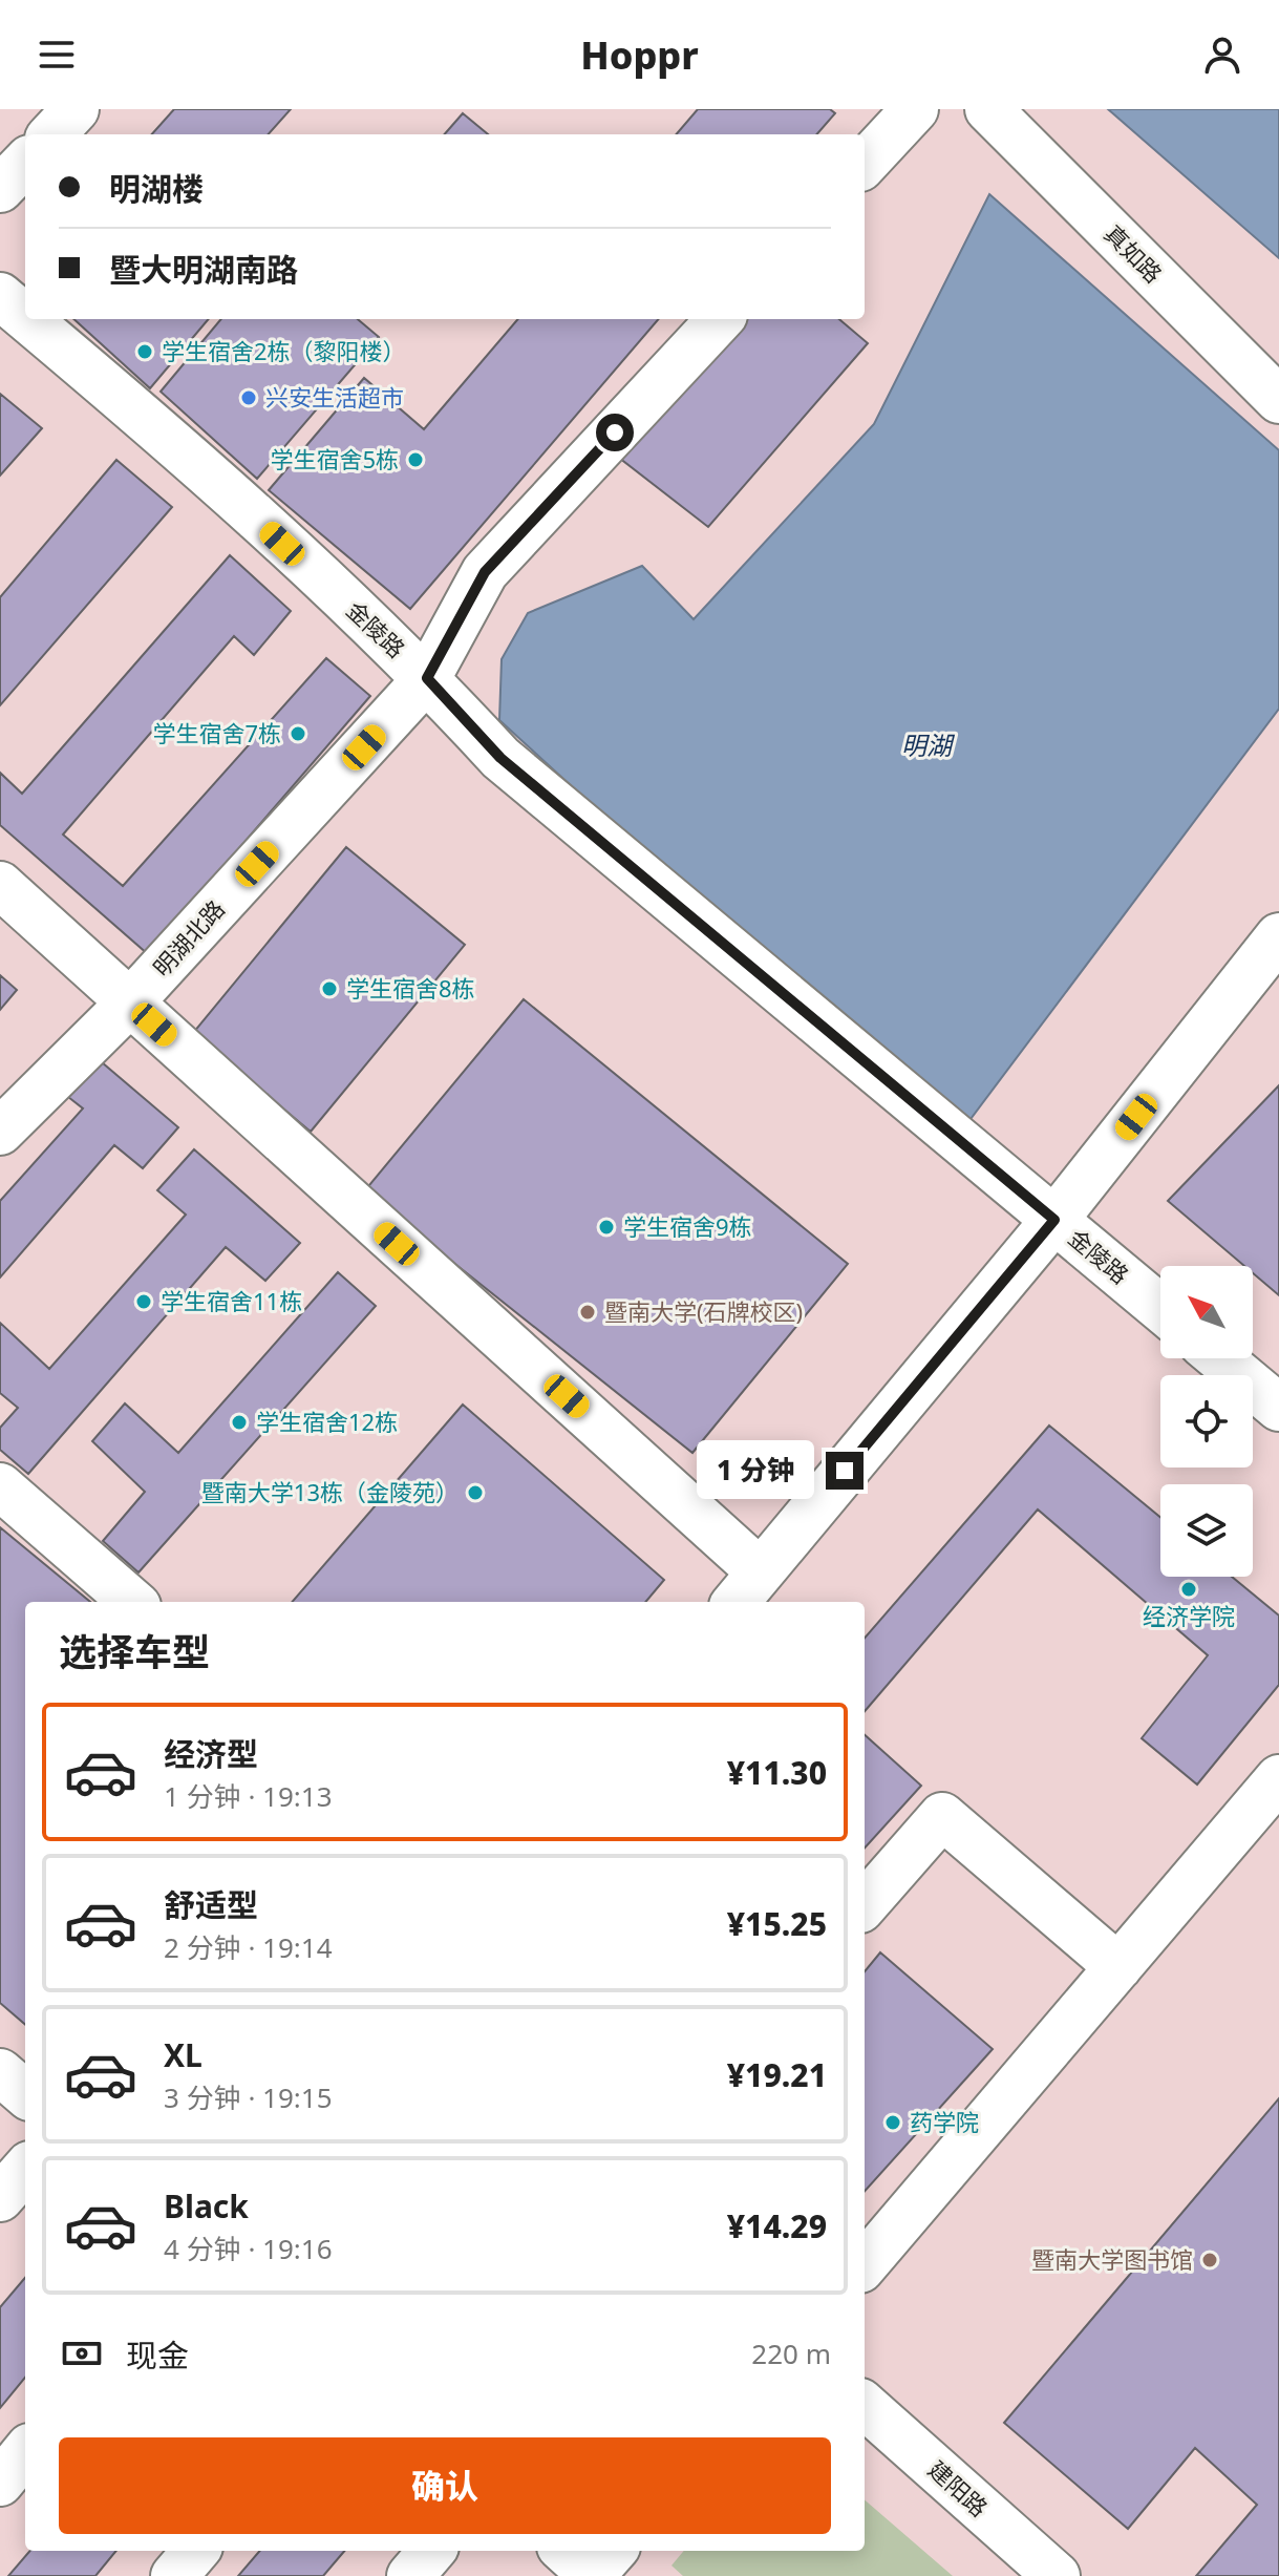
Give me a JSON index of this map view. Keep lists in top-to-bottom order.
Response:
{
  "streets": {
    "street": [
      "真如路",
      "金陵路",
      "明湖北路",
      "建阳路"
    ]
  },
  "crossings": [
    ["金陵路", "明湖北路"]
  ],
  "water": ["明湖"],
  "places": [
    "学生宿舍2栋（黎阳楼）",
    "兴安生活超市",
    "学生宿舍5栋",
    "学生宿舍7栋",
    "学生宿舍8栋",
    "学生宿舍9栋",
    "学生宿舍11栋",
    "暨南大学(石牌校区)",
    "学生宿舍12栋",
    "暨南大学13栋（金陵苑）",
    "经济学院",
    "药学院",
    "暨南大学图书馆"
  ],
  "north": "top left",
  "page": {
    "header": "Hoppr",
    "banner": ["明湖楼", "暨大明湖南路"],
    "bubble": "1 分钟",
    "heading": "选择车型",
    "list": [
      {
        "name": "经济型",
        "note": "1 分钟 · 19:13",
        "value": "¥11.30"
      },
      {
        "name": "舒适型",
        "note": "2 分钟 · 19:14",
        "value": "¥15.25"
      },
      {
        "name": "XL",
        "note": "3 分钟 · 19:15",
        "value": "¥19.21"
      },
      {
        "name": "Black",
        "note": "4 分钟 · 19:16",
        "value": "¥14.29"
      }
    ],
    "pay": ["现金", "220 m"],
    "buttons": "确认"
  }
}
